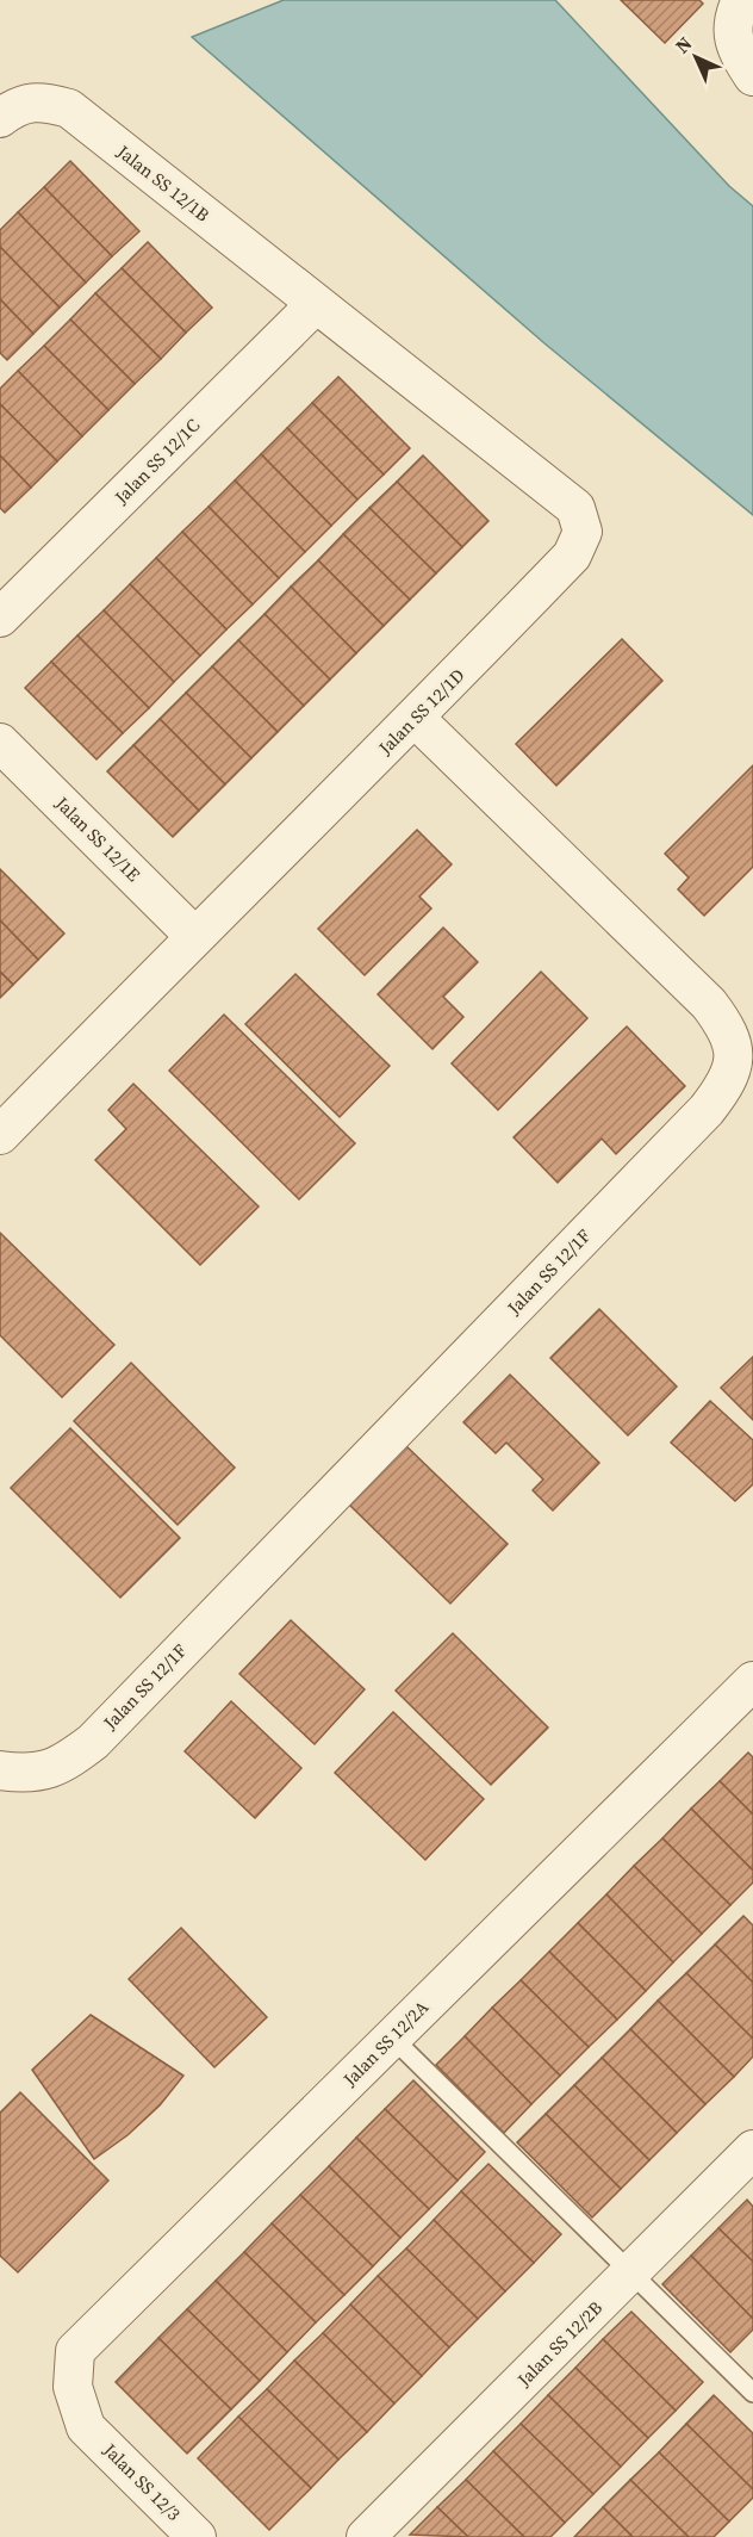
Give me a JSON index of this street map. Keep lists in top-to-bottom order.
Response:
{
  "streets": {
    "street": [
      "Jalan SS 12/1B",
      "Jalan SS 12/1C",
      "Jalan SS 12/1D",
      "Jalan SS 12/1E",
      "Jalan SS 12/1F",
      "Jalan SS 12/2A",
      "Jalan SS 12/2B",
      "Jalan SS 12/3"
    ]
  },
  "crossings": [
    ["Jalan SS 12/1B", "Jalan SS 12/1C"],
    ["Jalan SS 12/1B", "Jalan SS 12/1D"],
    ["Jalan SS 12/1C", "Jalan SS 12/1D"],
    ["Jalan SS 12/1D", "Jalan SS 12/1E"],
    ["Jalan SS 12/1D", "Jalan SS 12/1F"],
    ["Jalan SS 12/2A", "Jalan SS 12/3"]
  ],
  "north": "top left"
}
